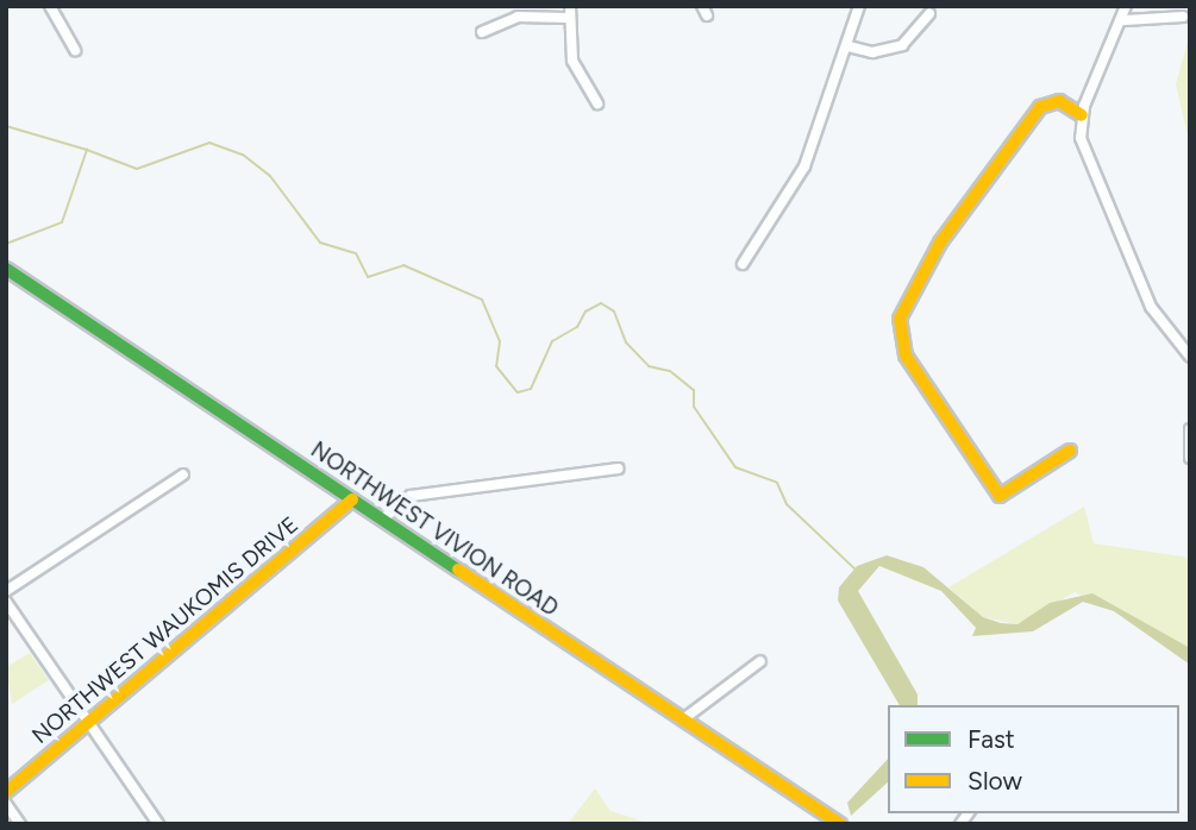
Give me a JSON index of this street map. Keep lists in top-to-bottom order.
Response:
{
  "streets": {
    "main road": ["NORTHWEST VIVION ROAD", "NORTHWEST WAUKOMIS DRIVE"]
  },
  "crossings": [
    ["NORTHWEST VIVION ROAD", "NORTHWEST WAUKOMIS DRIVE"]
  ],
  "legend": ["Fast", "Slow"]
}
